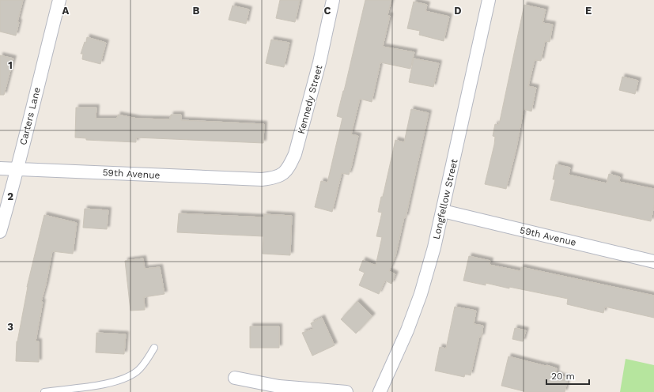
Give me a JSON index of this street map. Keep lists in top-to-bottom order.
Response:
{
  "streets": {
    "street": [
      "Kennedy Street",
      "Carters Lane",
      "59th Avenue",
      "Longfellow Street"
    ]
  },
  "crossings": [
    ["Kennedy Street", "59th Avenue"],
    ["Carters Lane", "59th Avenue"],
    ["59th Avenue", "Longfellow Street"]
  ],
  "scale_bar": "20 m",
  "grid": {
    "columns": [
      "A",
      "B",
      "C",
      "D",
      "E"
    ],
    "rows": ["1", "2", "3"]
  }
}
